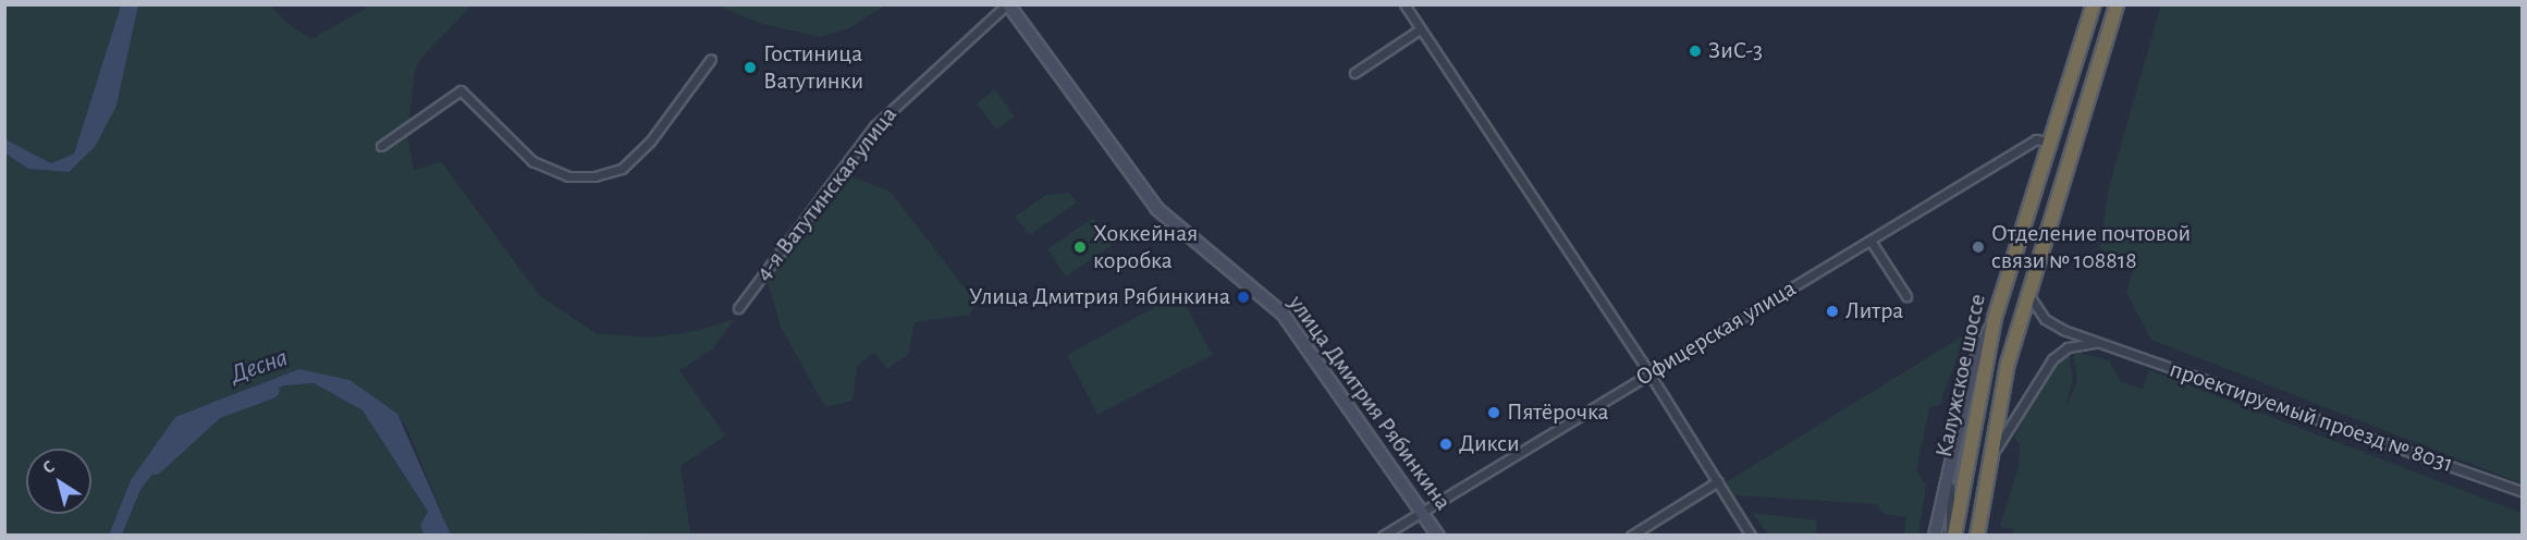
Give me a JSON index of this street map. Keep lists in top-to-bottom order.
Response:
{
  "streets": {
    "highway": ["Калужское шоссе"],
    "street": [
      "4-я Ватутинская улица",
      "Офицерская улица",
      "улица Дмитрия Рябинкина",
      "проектируемый проезд № 8031"
    ]
  },
  "crossings": [
    ["4-я Ватутинская улица", "улица Дмитрия Рябинкина"],
    ["Офицерская улица", "Калужское шоссе"],
    ["Офицерская улица", "улица Дмитрия Рябинкина"],
    ["Калужское шоссе", "проектируемый проезд № 8031"]
  ],
  "water": ["Десна"],
  "places": [
    "ЗиС-3",
    "Гостиница Ватутинки",
    "Хоккейная коробка",
    "Отделение почтовой связи № 108818",
    "Улица Дмитрия Рябинкина",
    "Литра",
    "Пятёрочка",
    "Дикси"
  ],
  "north": "top left"
}
